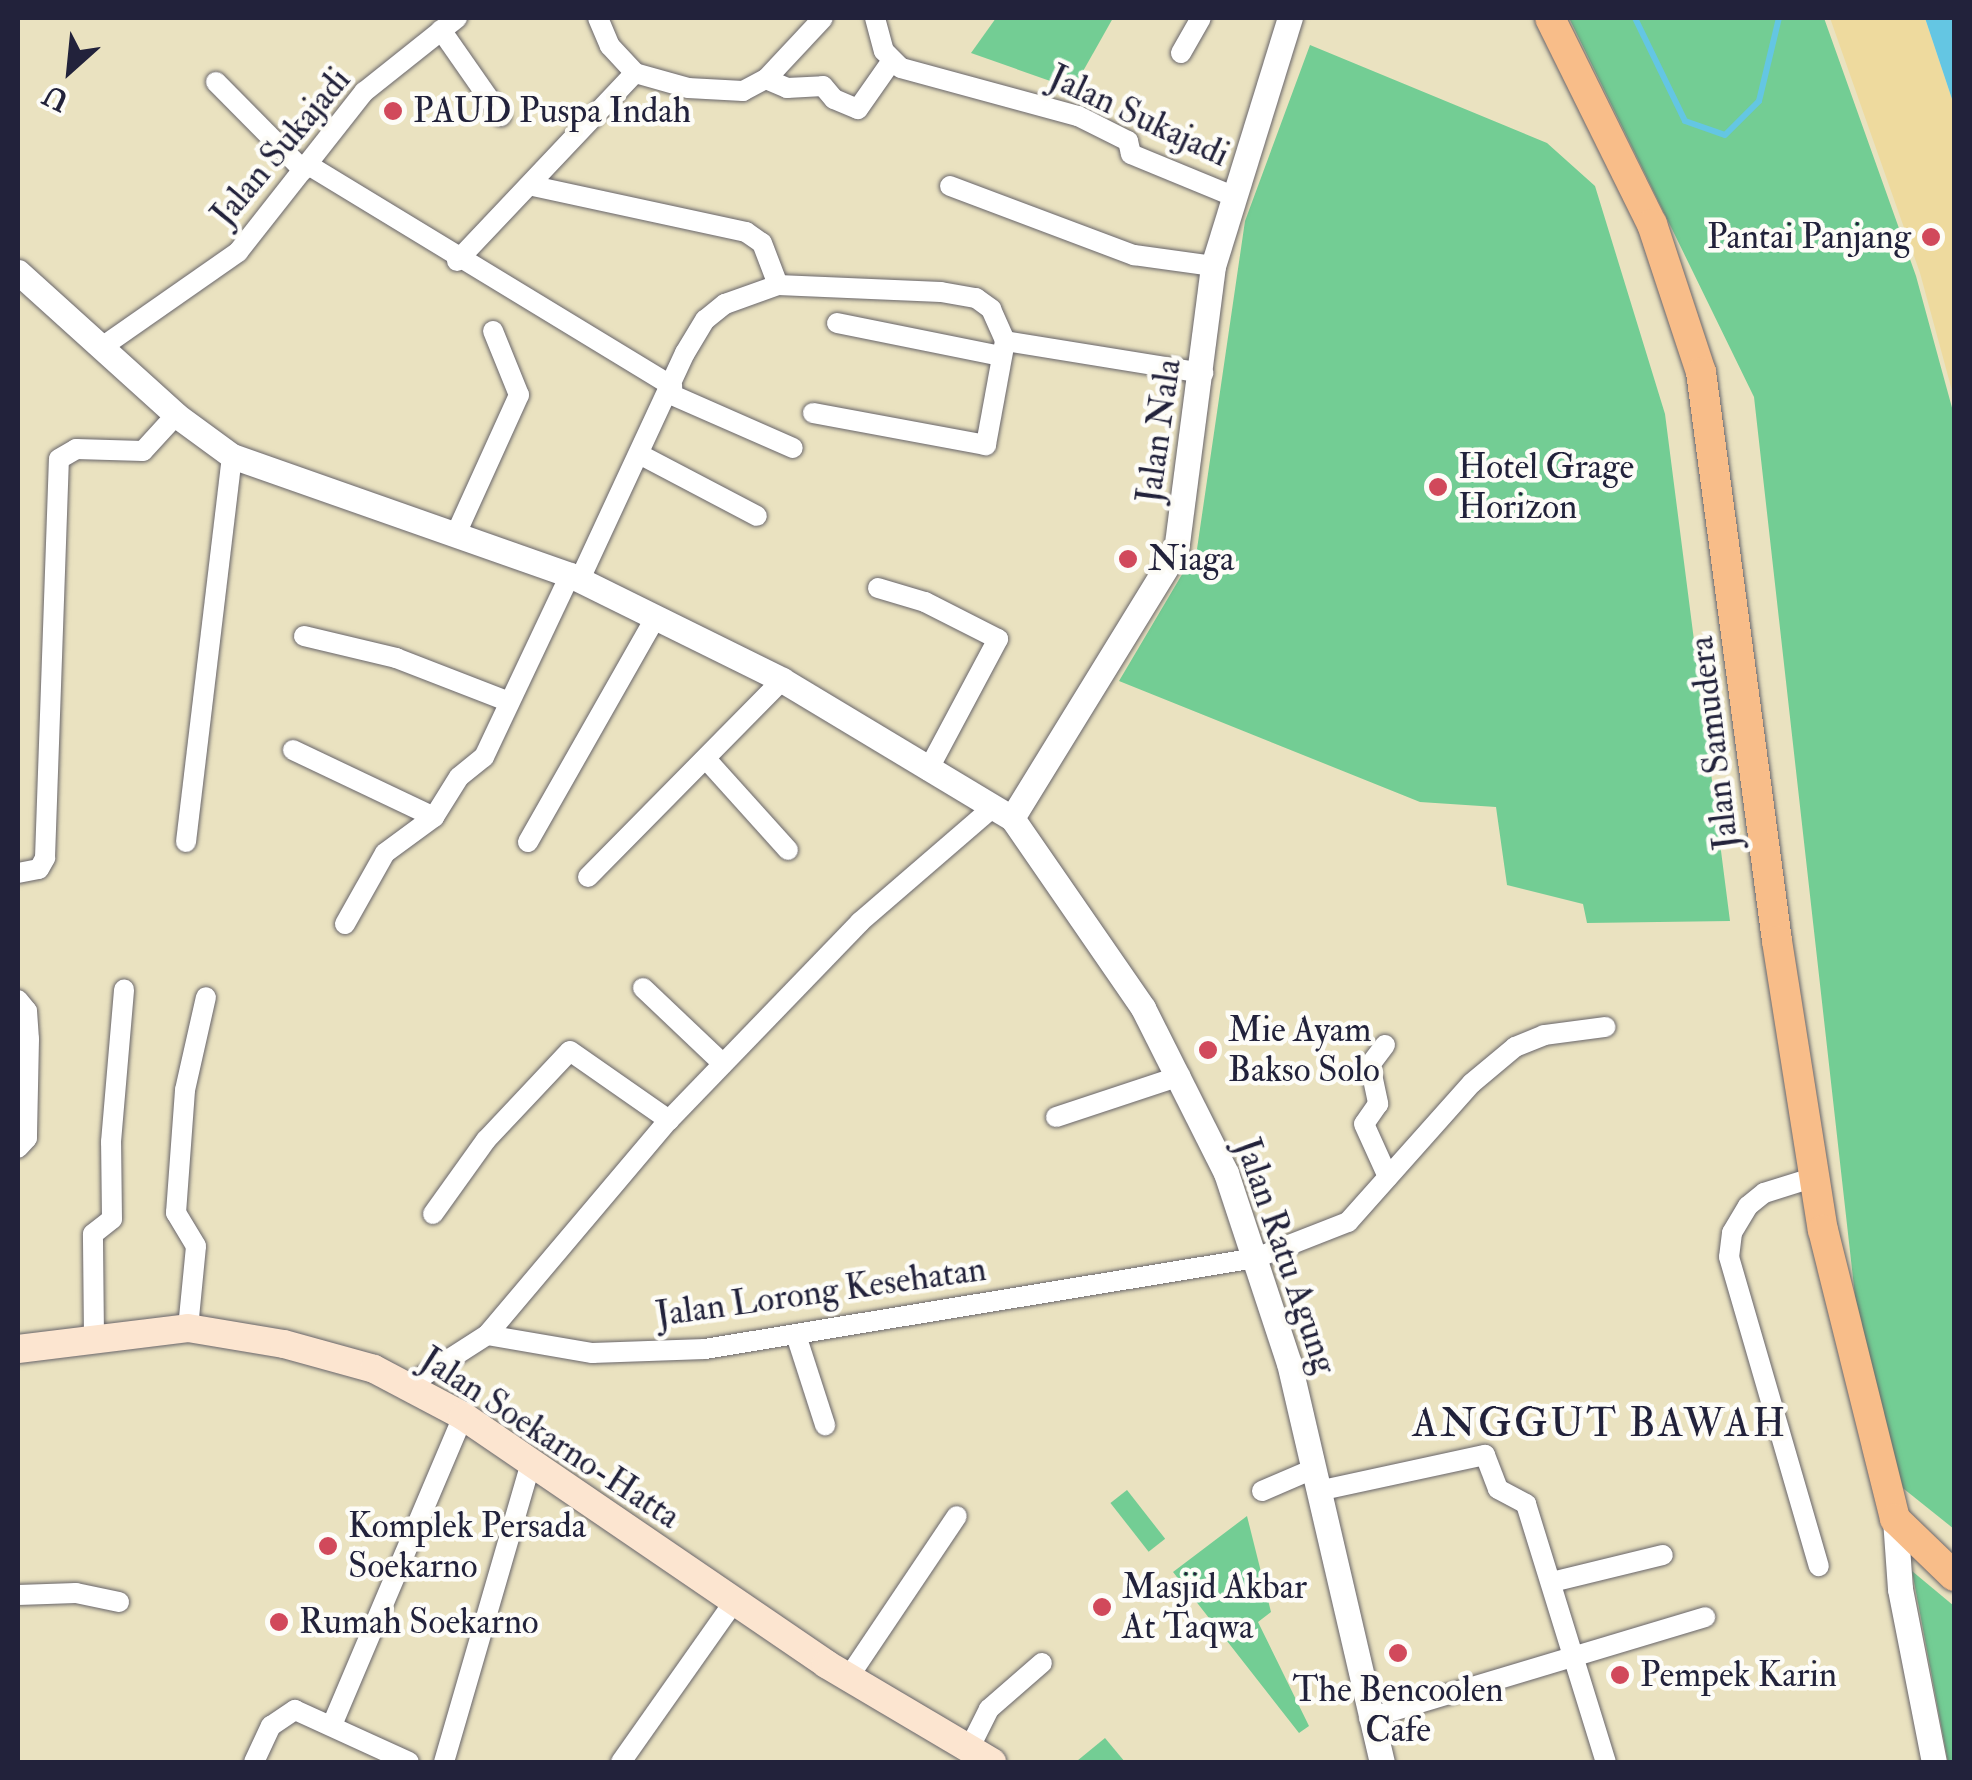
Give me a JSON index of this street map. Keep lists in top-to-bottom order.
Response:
{
  "streets": {
    "main road": ["Jalan Samudera", "Jalan Soekarno-Hatta"],
    "street": [
      "Jalan Sukajadi",
      "Jalan Nala",
      "Jalan Ratu Agung",
      "Jalan Lorong Kesehatan"
    ]
  },
  "crossings": [
    ["Jalan Sukajadi", "Jalan Nala"],
    ["Jalan Nala", "Jalan Ratu Agung"],
    ["Jalan Ratu Agung", "Jalan Lorong Kesehatan"]
  ],
  "districts": ["ANGGUT BAWAH"],
  "places": [
    "PAUD Puspa Indah",
    "Pantai Panjang",
    "Hotel Grage Horizon",
    "Niaga",
    "Mie Ayam Bakso Solo",
    "Komplek Persada Soekarno",
    "Masjid Akbar At Taqwa",
    "Rumah Soekarno",
    "The Bencoolen Cafe",
    "Pempek Karin"
  ],
  "north": "bottom left"
}
